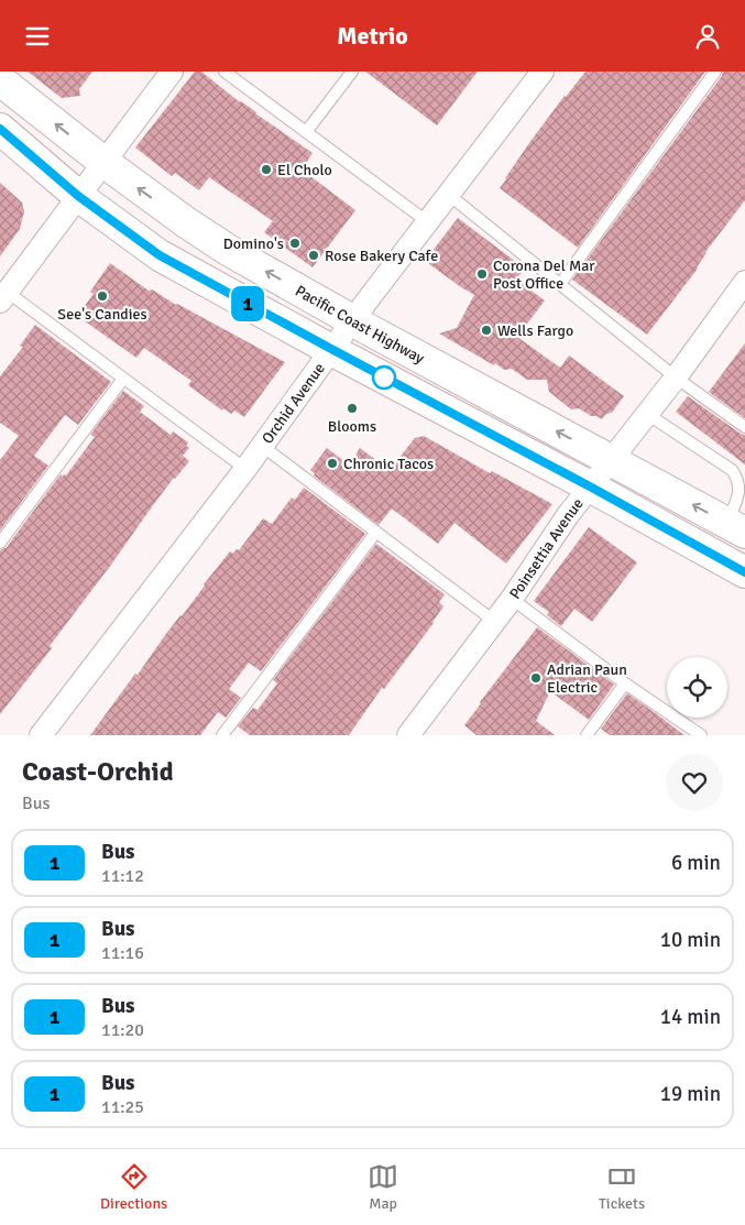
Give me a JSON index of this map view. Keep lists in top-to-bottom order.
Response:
{
  "streets": {
    "highway": ["Pacific Coast Highway"],
    "street": ["Orchid Avenue", "Poinsettia Avenue"]
  },
  "crossings": [
    ["Pacific Coast Highway", "Orchid Avenue"],
    ["Pacific Coast Highway", "Poinsettia Avenue"]
  ],
  "places": [
    "El Cholo",
    "Domino's",
    "Rose Bakery Cafe",
    "Corona Del Mar Post Office",
    "See's Candies",
    "Wells Fargo",
    "Blooms",
    "Chronic Tacos",
    "Adrian Paun Electric"
  ],
  "lines": ["bus line 1"],
  "page": {
    "header": "Metrio",
    "on_map": "1",
    "heading": ["Coast-Orchid", "Bus"],
    "list": [
      {
        "mark": "1",
        "name": "Bus",
        "note": "11:12",
        "value": "6 min"
      },
      {
        "mark": "1",
        "name": "Bus",
        "note": "11:16",
        "value": "10 min"
      },
      {
        "mark": "1",
        "name": "Bus",
        "note": "11:20",
        "value": "14 min"
      },
      {
        "mark": "1",
        "name": "Bus",
        "note": "11:25",
        "value": "19 min"
      }
    ],
    "tabs": ["Directions", "Map", "Tickets"]
  }
}
